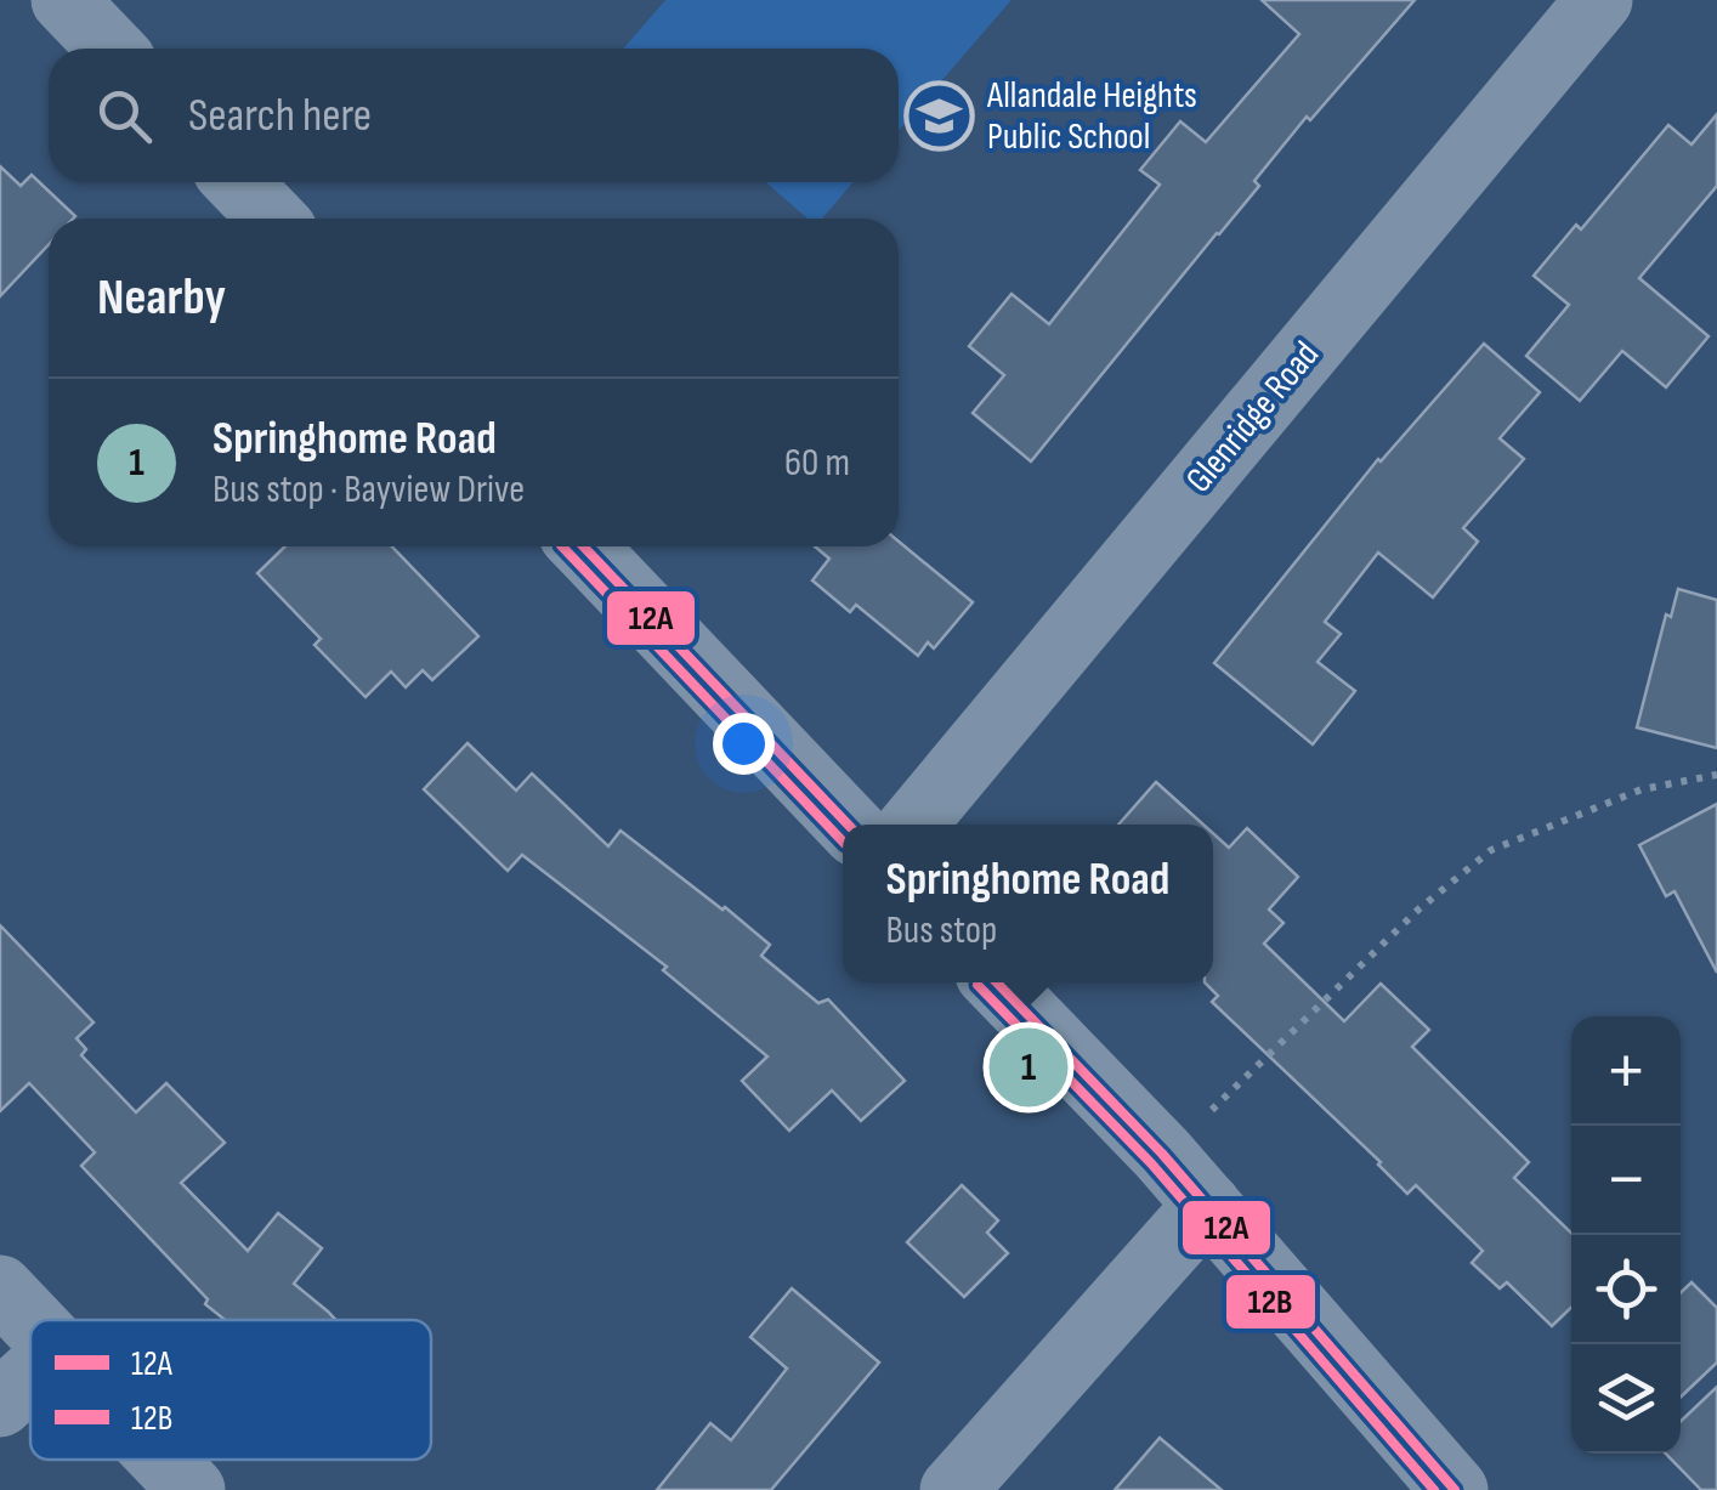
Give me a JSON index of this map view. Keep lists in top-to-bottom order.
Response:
{
  "streets": {
    "street": ["Glenridge Road"]
  },
  "places": {
    "school or university": ["Allandale Heights Public School"]
  },
  "lines": ["transit line 12A", "transit line 12B"],
  "legend": ["12A", "12B"],
  "page": {
    "search": "Search here",
    "heading": "Nearby",
    "list": [
      {
        "mark": "1",
        "name": "Springhome Road",
        "note": "Bus stop · Bayview Drive",
        "value": "60 m"
      }
    ],
    "popup": ["Springhome Road", "Bus stop"],
    "map_buttons": ["+", "−"],
    "pins": "1"
  }
}
